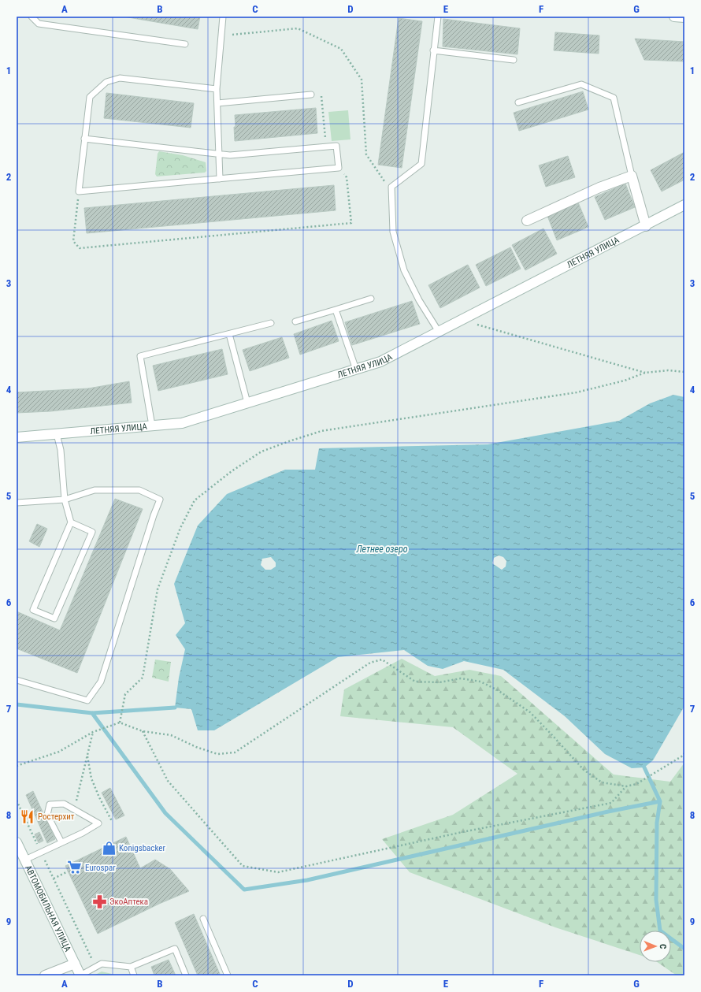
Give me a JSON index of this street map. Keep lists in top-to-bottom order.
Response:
{
  "streets": {
    "street": ["ЛЕТНЯЯ УЛИЦА", "АВТОМОБИЛЬНАЯ УЛИЦА"]
  },
  "water": ["Летнее озеро"],
  "places": {
    "restaurant": ["Ростерхит"],
    "shop": ["Konigsbacker"],
    "supermarket": ["Eurospar"],
    "pharmacy": ["ЭкоАптека"]
  },
  "north": "right",
  "grid": {
    "columns": [
      "A",
      "B",
      "C",
      "D",
      "E",
      "F",
      "G"
    ],
    "rows": [
      "1",
      "2",
      "3",
      "4",
      "5",
      "6",
      "7",
      "8",
      "9"
    ]
  }
}
